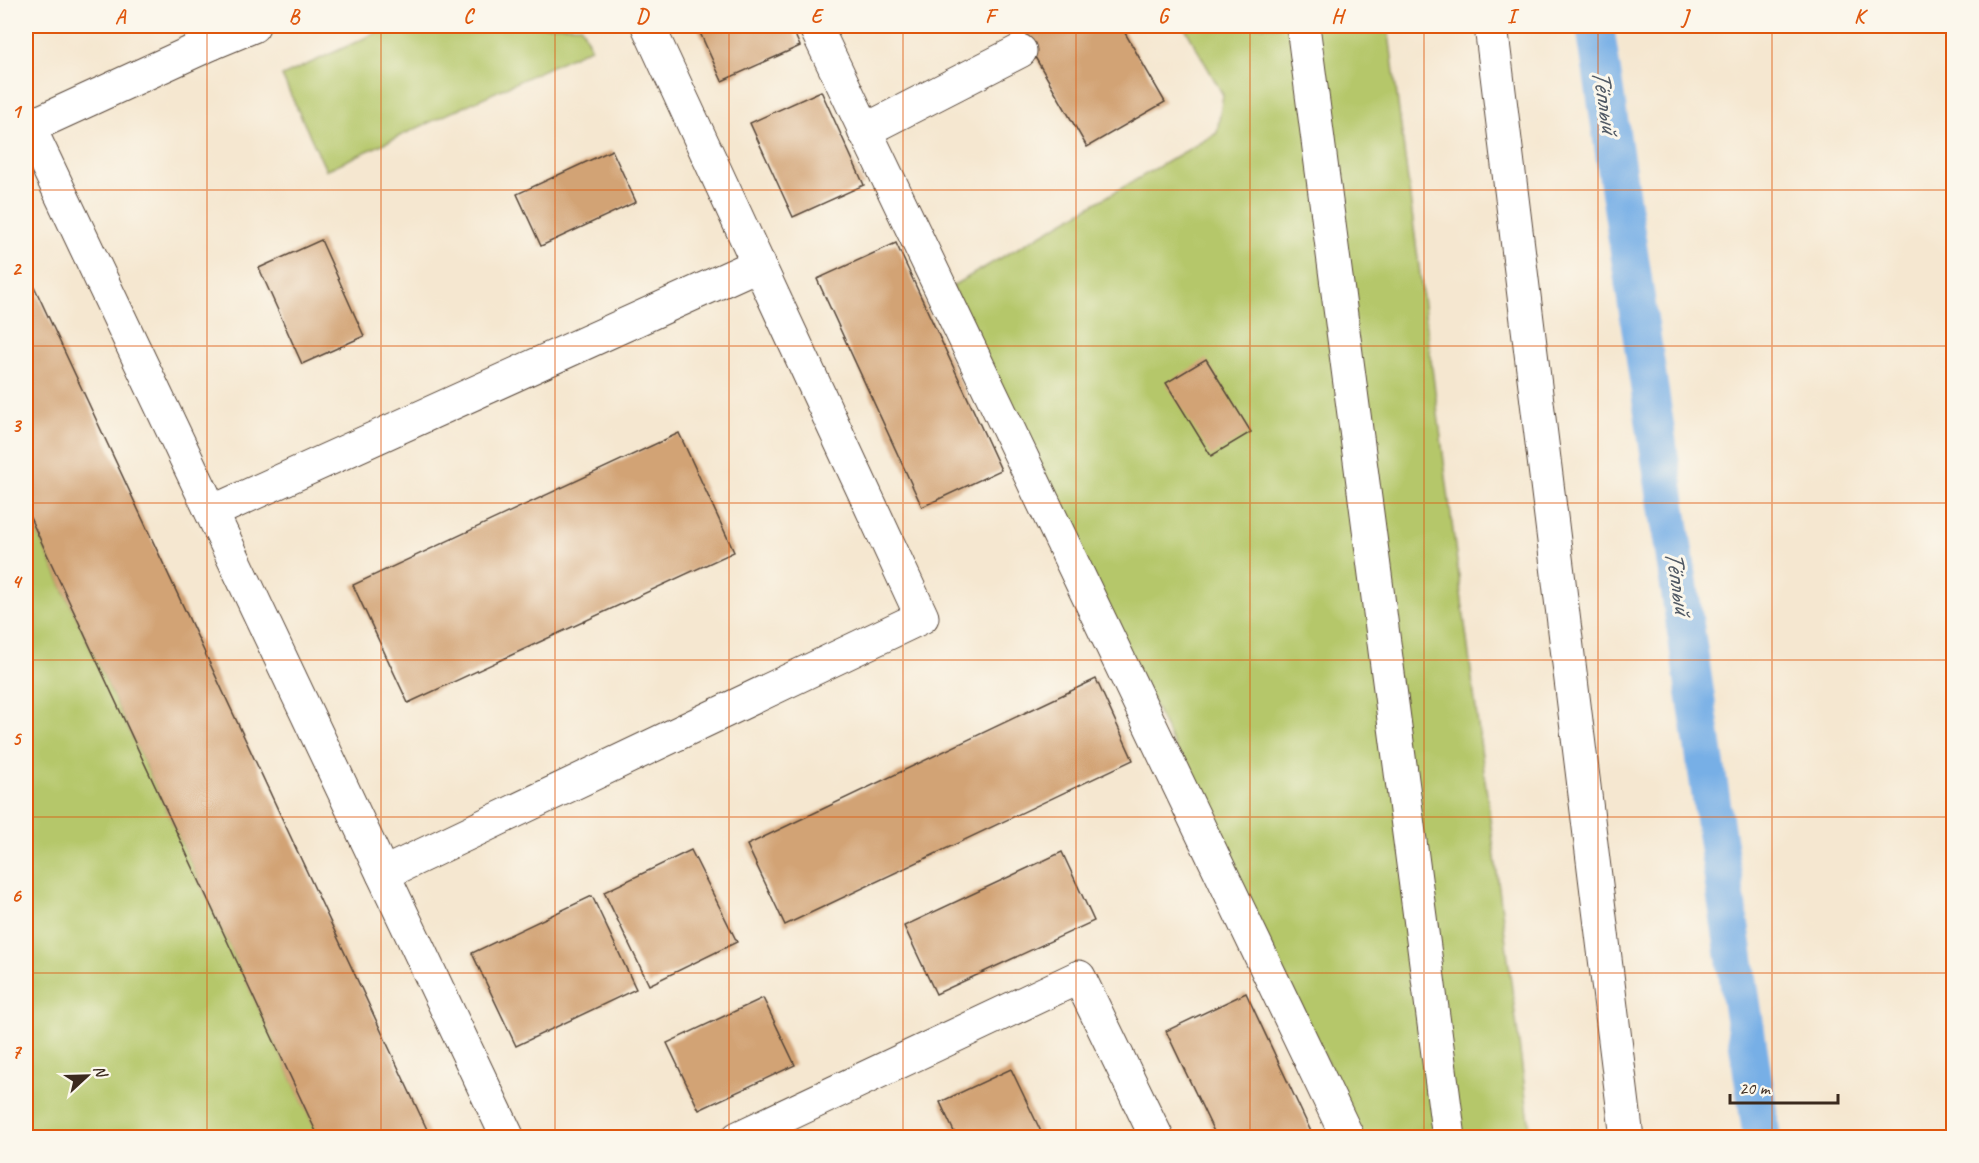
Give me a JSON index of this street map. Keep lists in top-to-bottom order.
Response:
{
  "water": ["Тёплый"],
  "scale_bar": "20 m",
  "north": "right",
  "grid": {
    "columns": [
      "A",
      "B",
      "C",
      "D",
      "E",
      "F",
      "G",
      "H",
      "I",
      "J",
      "K"
    ],
    "rows": [
      "1",
      "2",
      "3",
      "4",
      "5",
      "6",
      "7"
    ]
  }
}
